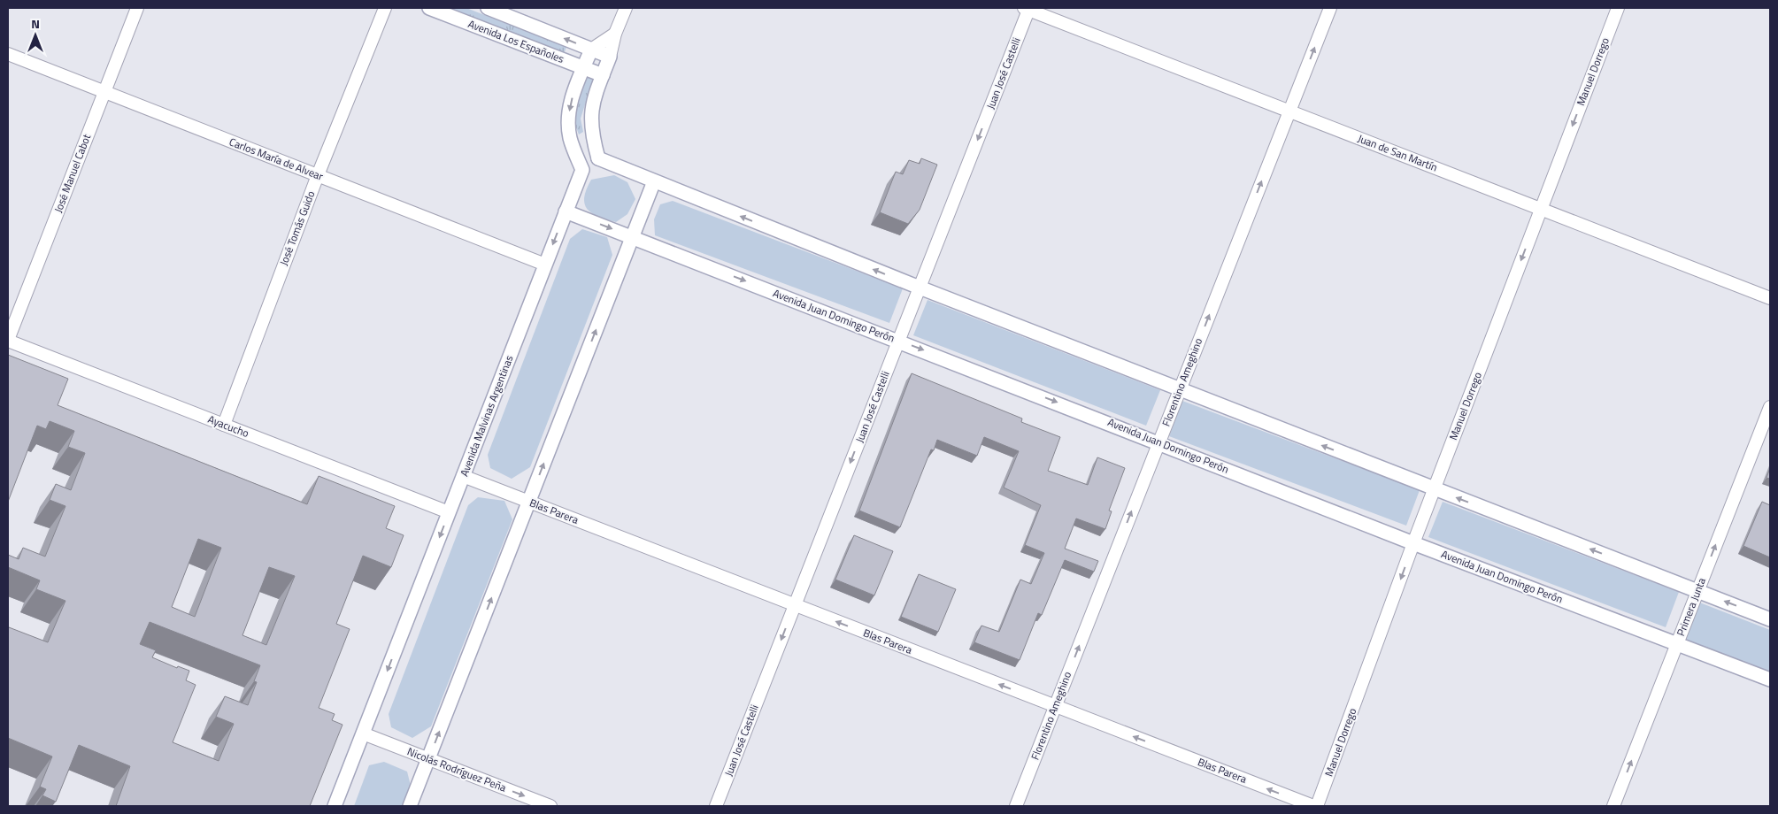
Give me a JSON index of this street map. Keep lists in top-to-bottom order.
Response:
{
  "streets": {
    "main road": ["Avenida Los Españoles", "Avenida Juan Domingo Perón", "Avenida Malvinas Argentinas"],
    "street": [
      "Manuel Dorrego",
      "Juan José Castelli",
      "Juan de San Martín",
      "Carlos María de Alvear",
      "José Manuel Cabot",
      "José Tomás Guido",
      "Florentino Ameghino",
      "Ayacucho",
      "Blas Parera",
      "Primera Junta",
      "Nicolás Rodríguez Peña"
    ]
  },
  "crossings": [
    ["Manuel Dorrego", "Juan de San Martín"],
    ["Manuel Dorrego", "Avenida Juan Domingo Perón"],
    ["Juan José Castelli", "Juan de San Martín"],
    ["Juan José Castelli", "Avenida Juan Domingo Perón"],
    ["Juan José Castelli", "Blas Parera"],
    ["Juan de San Martín", "Florentino Ameghino"],
    ["Carlos María de Alvear", "José Manuel Cabot"],
    ["Carlos María de Alvear", "José Tomás Guido"],
    ["Carlos María de Alvear", "Avenida Malvinas Argentinas"],
    ["José Manuel Cabot", "Ayacucho"],
    ["José Tomás Guido", "Ayacucho"],
    ["Avenida Juan Domingo Perón", "Florentino Ameghino"],
    ["Avenida Juan Domingo Perón", "Avenida Malvinas Argentinas"],
    ["Avenida Juan Domingo Perón", "Primera Junta"],
    ["Florentino Ameghino", "Blas Parera"],
    ["Avenida Malvinas Argentinas", "Ayacucho"],
    ["Avenida Malvinas Argentinas", "Blas Parera"],
    ["Avenida Malvinas Argentinas", "Nicolás Rodríguez Peña"]
  ],
  "one_way": [
    "Manuel Dorrego",
    "Juan José Castelli",
    "Florentino Ameghino",
    "Blas Parera",
    "Primera Junta",
    "Nicolás Rodríguez Peña"
  ],
  "north": "top"
}
